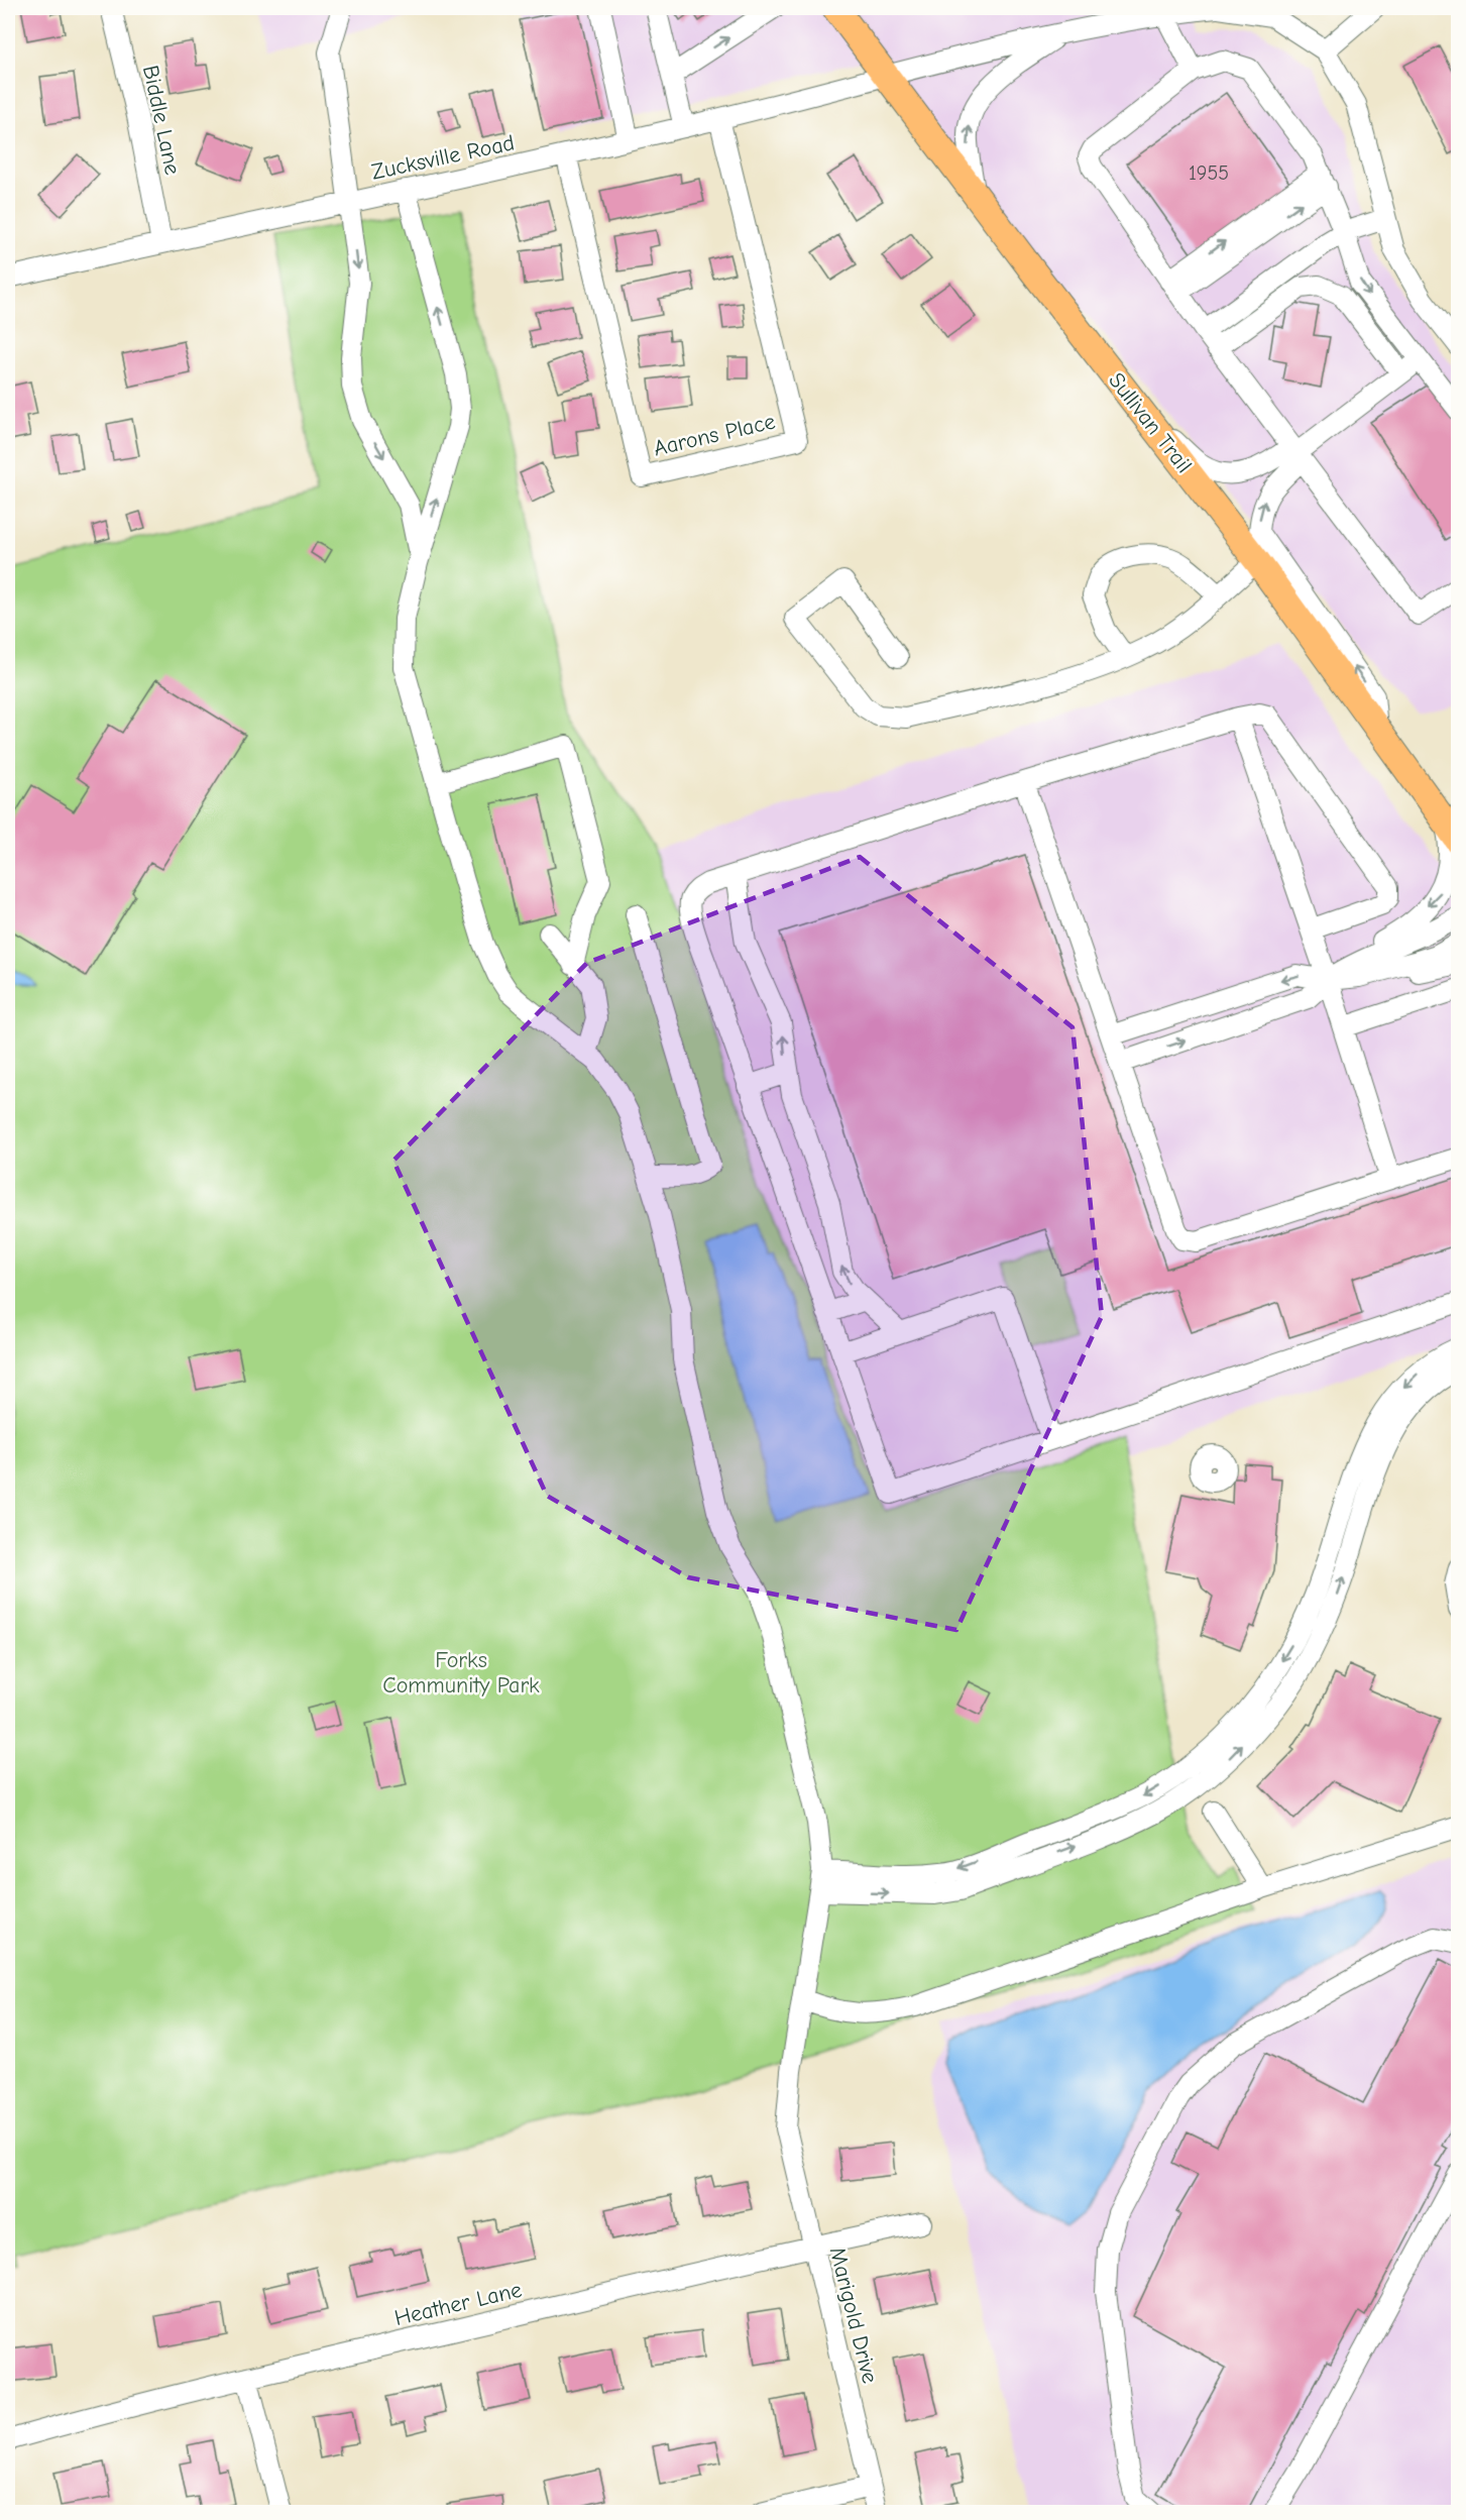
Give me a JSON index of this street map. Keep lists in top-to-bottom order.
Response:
{
  "streets": {
    "main road": ["Sullivan Trail"],
    "street": [
      "Biddle Lane",
      "Zucksville Road",
      "Aarons Place",
      "Heather Lane",
      "Marigold Drive"
    ]
  },
  "crossings": [
    ["Biddle Lane", "Zucksville Road"],
    ["Zucksville Road", "Sullivan Trail"],
    ["Zucksville Road", "Aarons Place"],
    ["Heather Lane", "Marigold Drive"]
  ],
  "parks": ["Forks Community Park"],
  "house_numbers": ["1955"]
}
